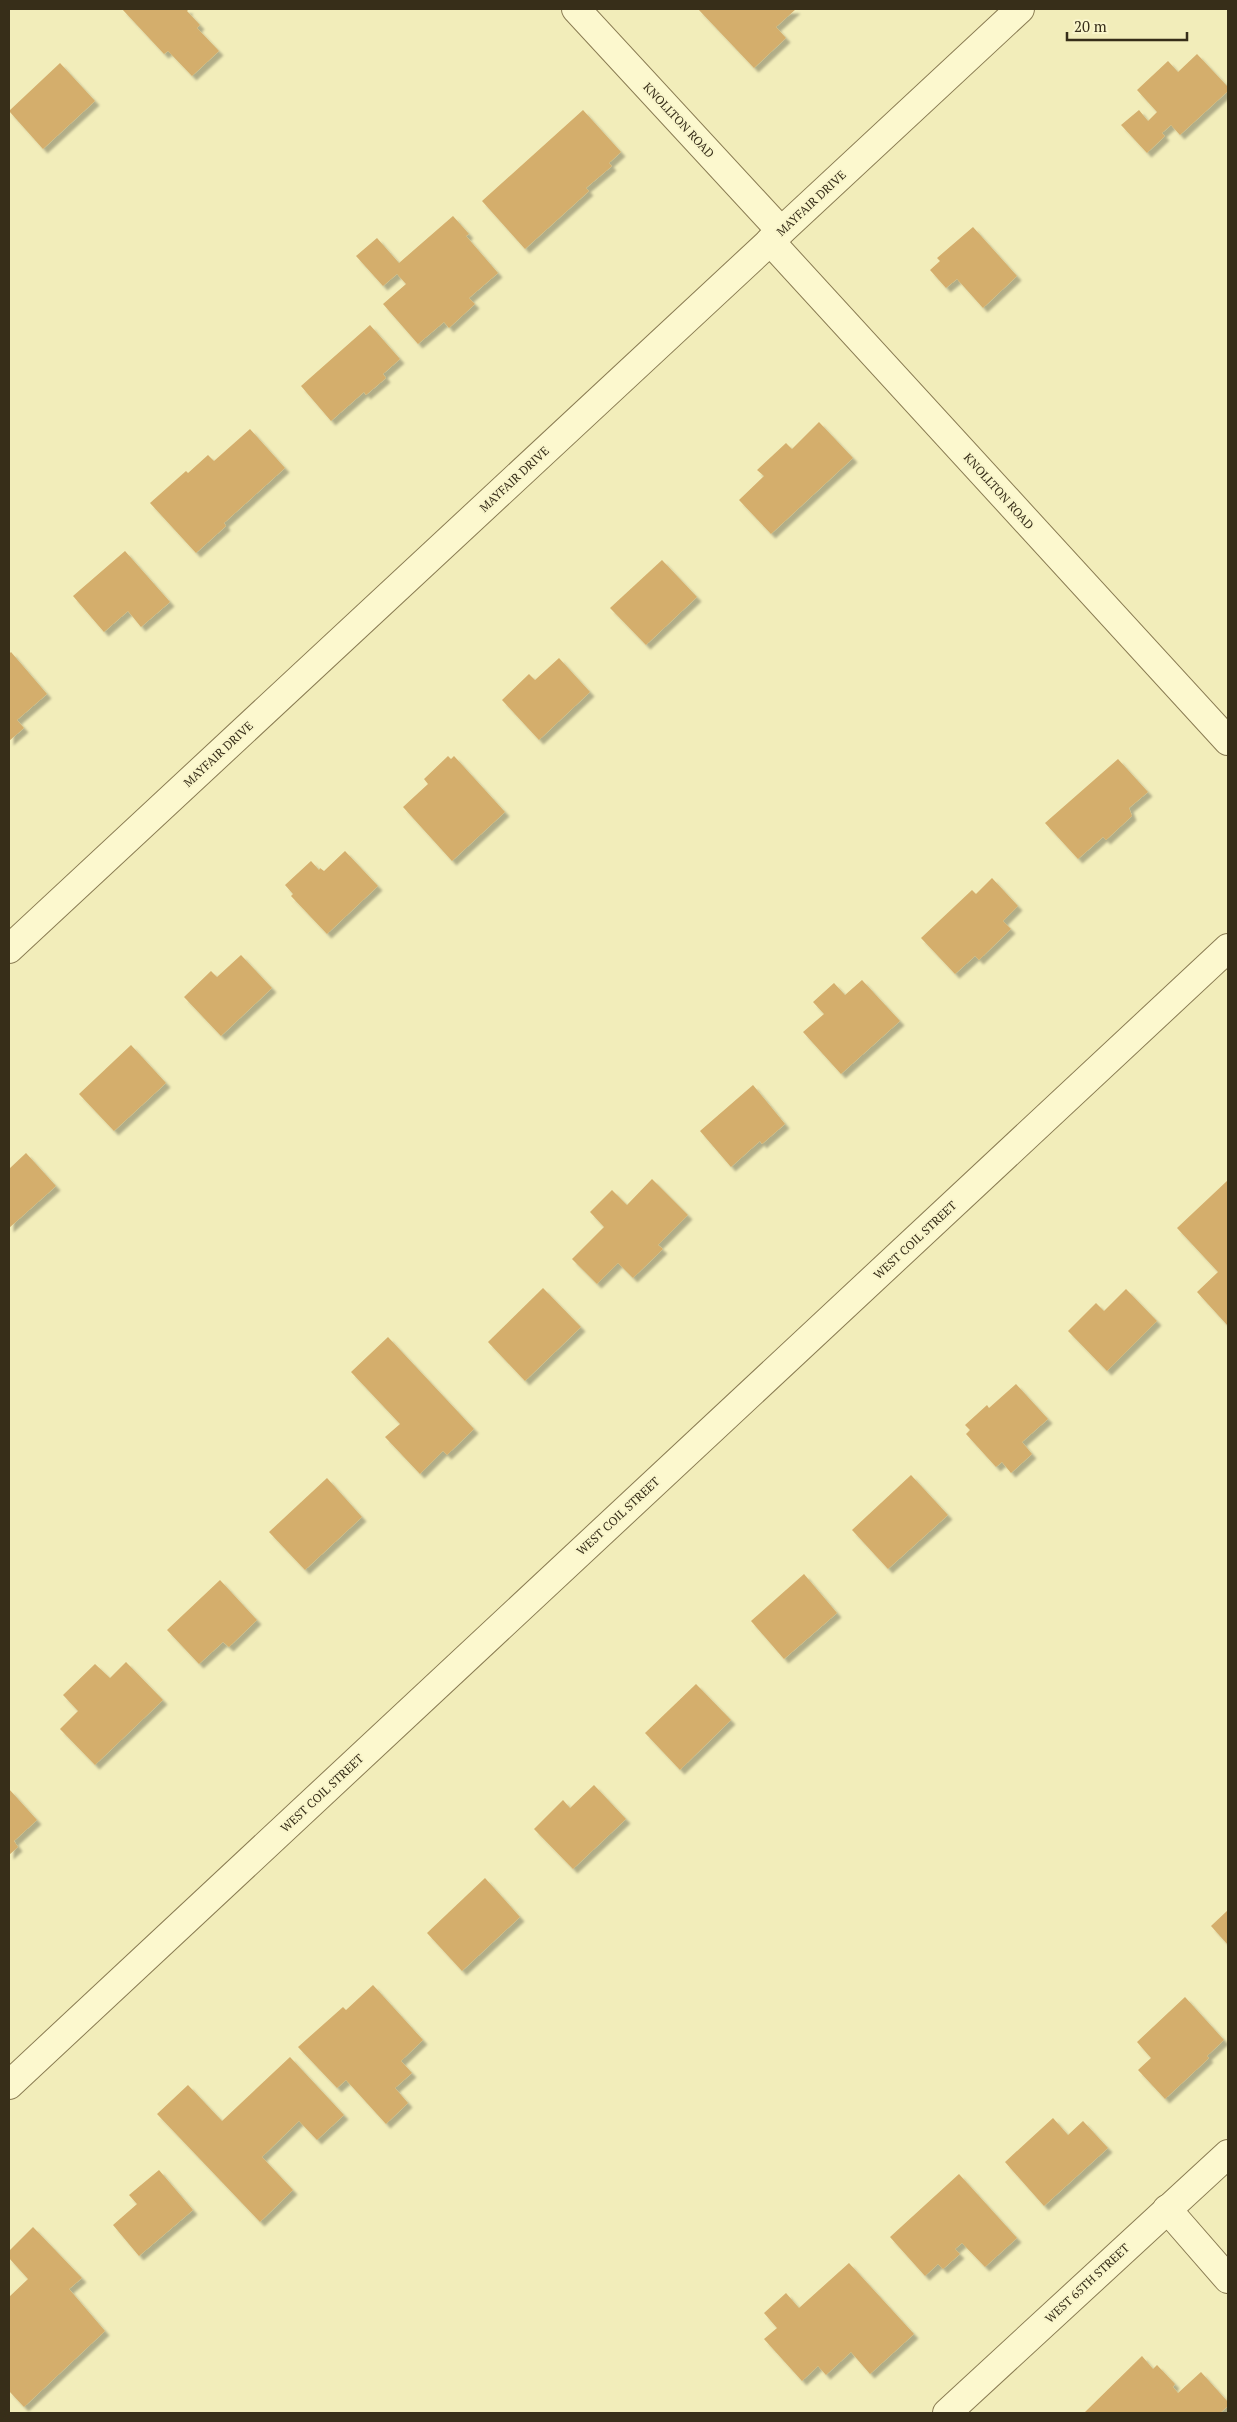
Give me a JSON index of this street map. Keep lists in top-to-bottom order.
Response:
{
  "streets": {
    "street": [
      "KNOLLTON ROAD",
      "MAYFAIR DRIVE",
      "WEST COIL STREET",
      "WEST 65TH STREET"
    ]
  },
  "crossings": [
    ["KNOLLTON ROAD", "MAYFAIR DRIVE"]
  ],
  "scale_bar": "20 m"
}
